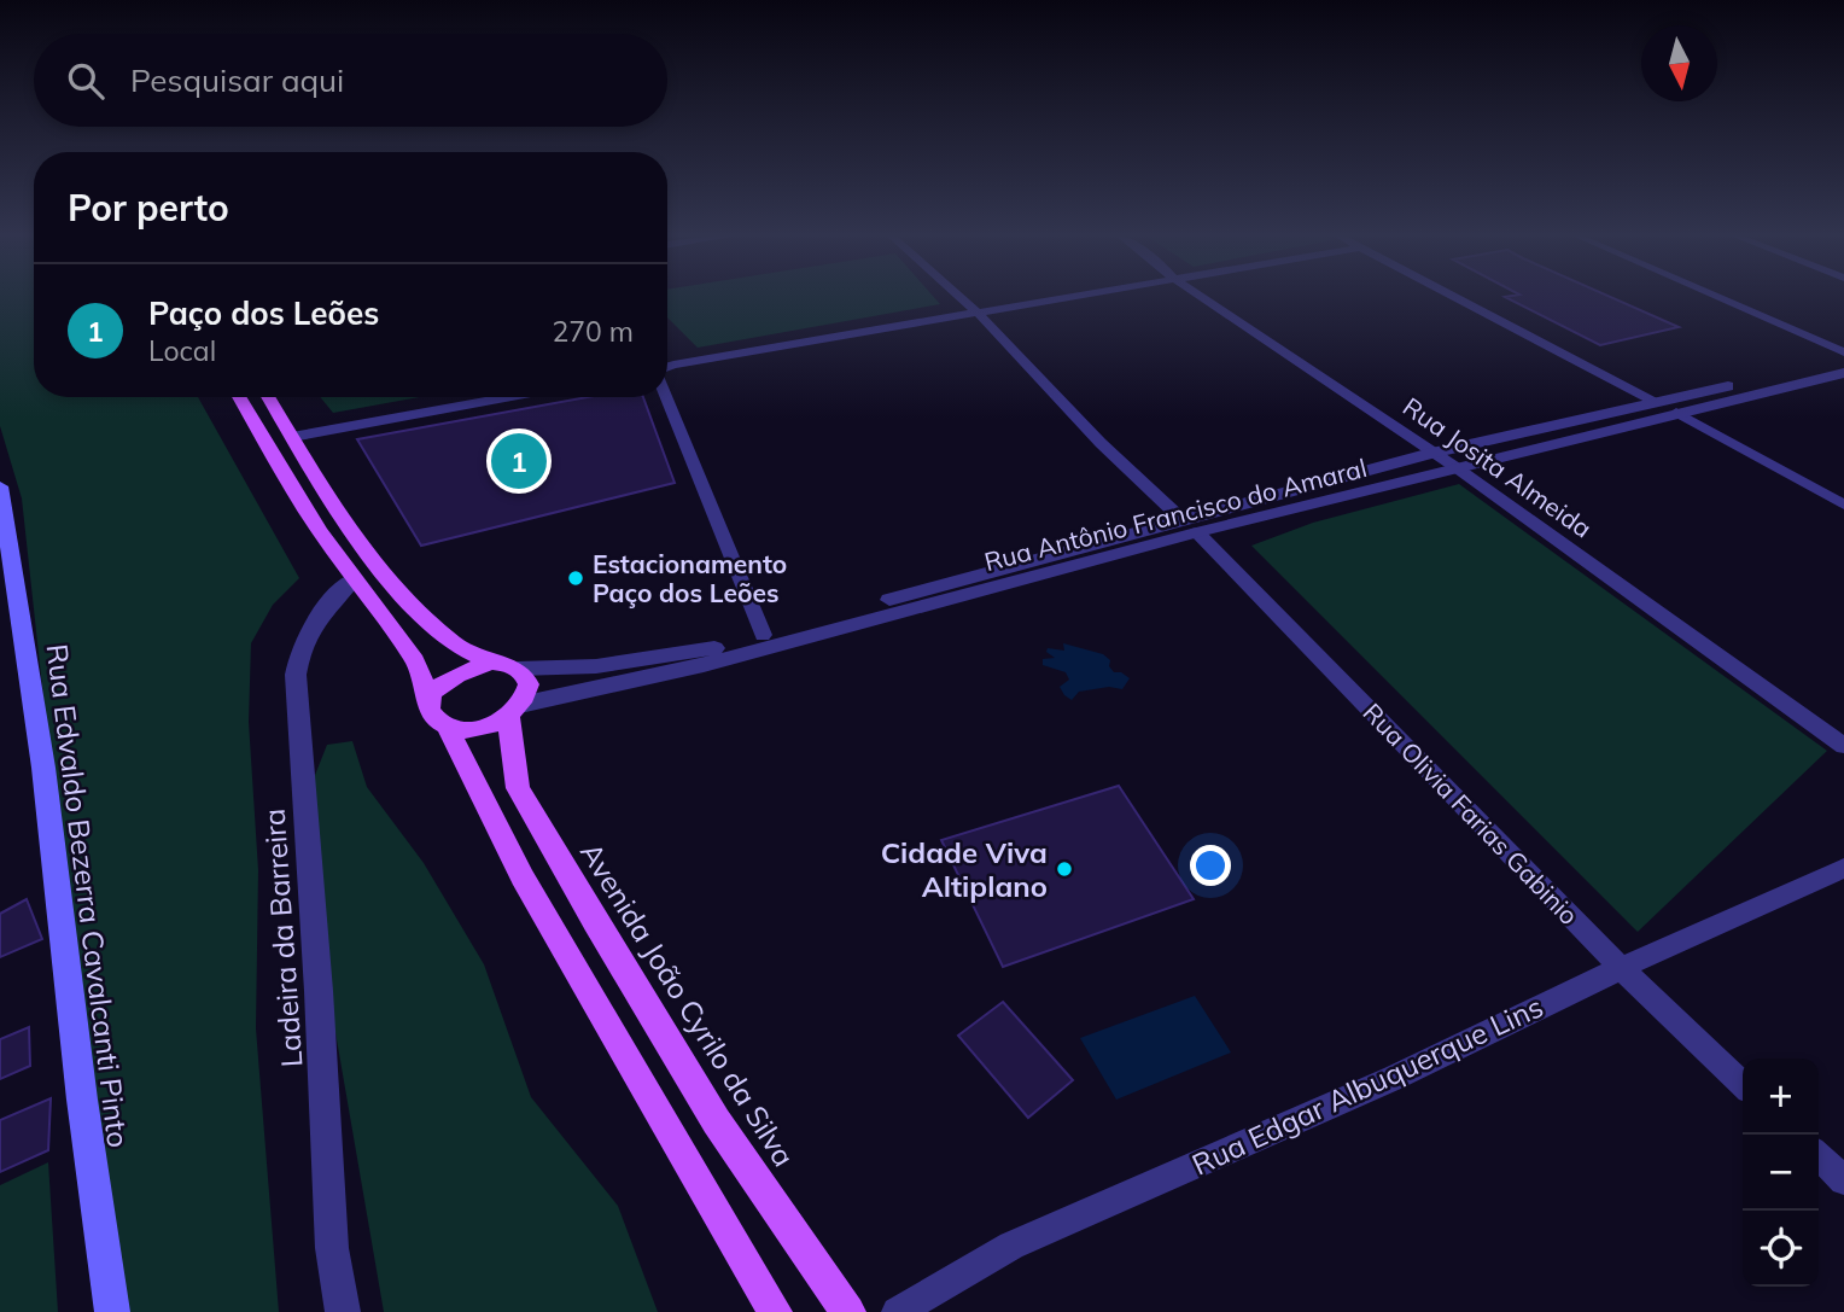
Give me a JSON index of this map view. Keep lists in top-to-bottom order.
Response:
{
  "streets": {
    "main road": ["Rua Edvaldo Bezerra Cavalcanti Pinto", "Avenida João Cyrilo da Silva"],
    "street": [
      "Rua Josita Almeida",
      "Rua Antônio Francisco do Amaral",
      "Rua Olivia Farias Gabinio",
      "Ladeira da Barreira",
      "Rua Edgar Albuquerque Lins"
    ]
  },
  "crossings": [
    ["Rua Josita Almeida", "Rua Antônio Francisco do Amaral"],
    ["Rua Antônio Francisco do Amaral", "Rua Olivia Farias Gabinio"],
    ["Rua Antônio Francisco do Amaral", "Avenida João Cyrilo da Silva"],
    ["Rua Olivia Farias Gabinio", "Rua Edgar Albuquerque Lins"]
  ],
  "places": ["Estacionamento Paço dos Leões", "Cidade Viva Altiplano"],
  "north": "bottom",
  "page": {
    "search": "Pesquisar aqui",
    "heading": "Por perto",
    "list": [
      {
        "mark": "1",
        "name": "Paço dos Leões",
        "note": "Local",
        "value": "270 m"
      }
    ],
    "pins": "1",
    "map_buttons": ["+", "−"]
  }
}
